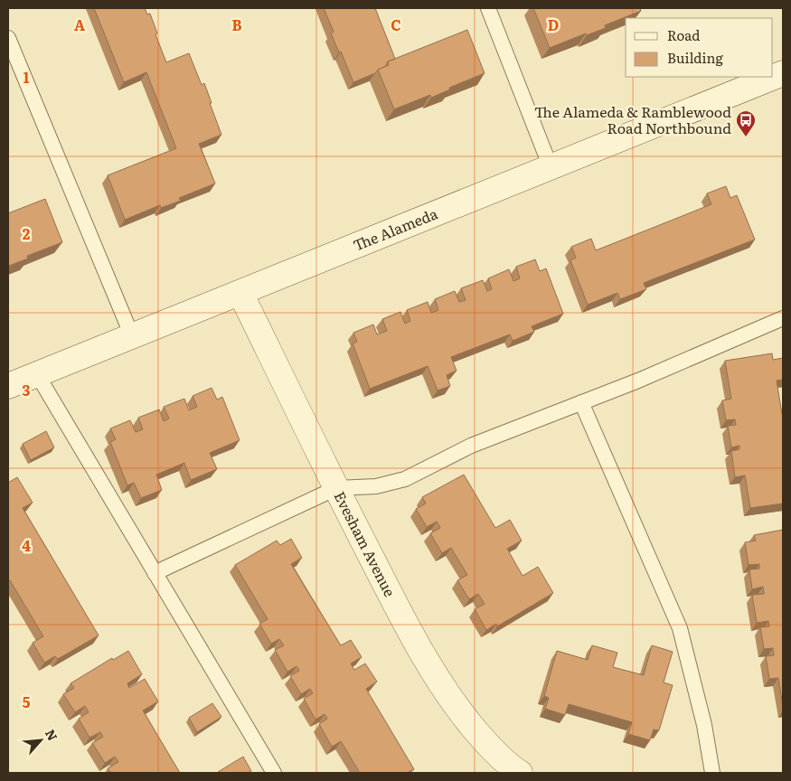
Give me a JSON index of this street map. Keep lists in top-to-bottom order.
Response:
{
  "streets": {
    "main road": ["The Alameda", "Evesham Avenue"]
  },
  "crossings": [
    ["The Alameda", "Evesham Avenue"]
  ],
  "places": {
    "bus stop": ["The Alameda & Ramblewood Road Northbound"]
  },
  "legend": ["Road", "Building"],
  "north": "top right",
  "grid": {
    "columns": [
      "A",
      "B",
      "C",
      "D"
    ],
    "rows": [
      "1",
      "2",
      "3",
      "4",
      "5"
    ]
  }
}
